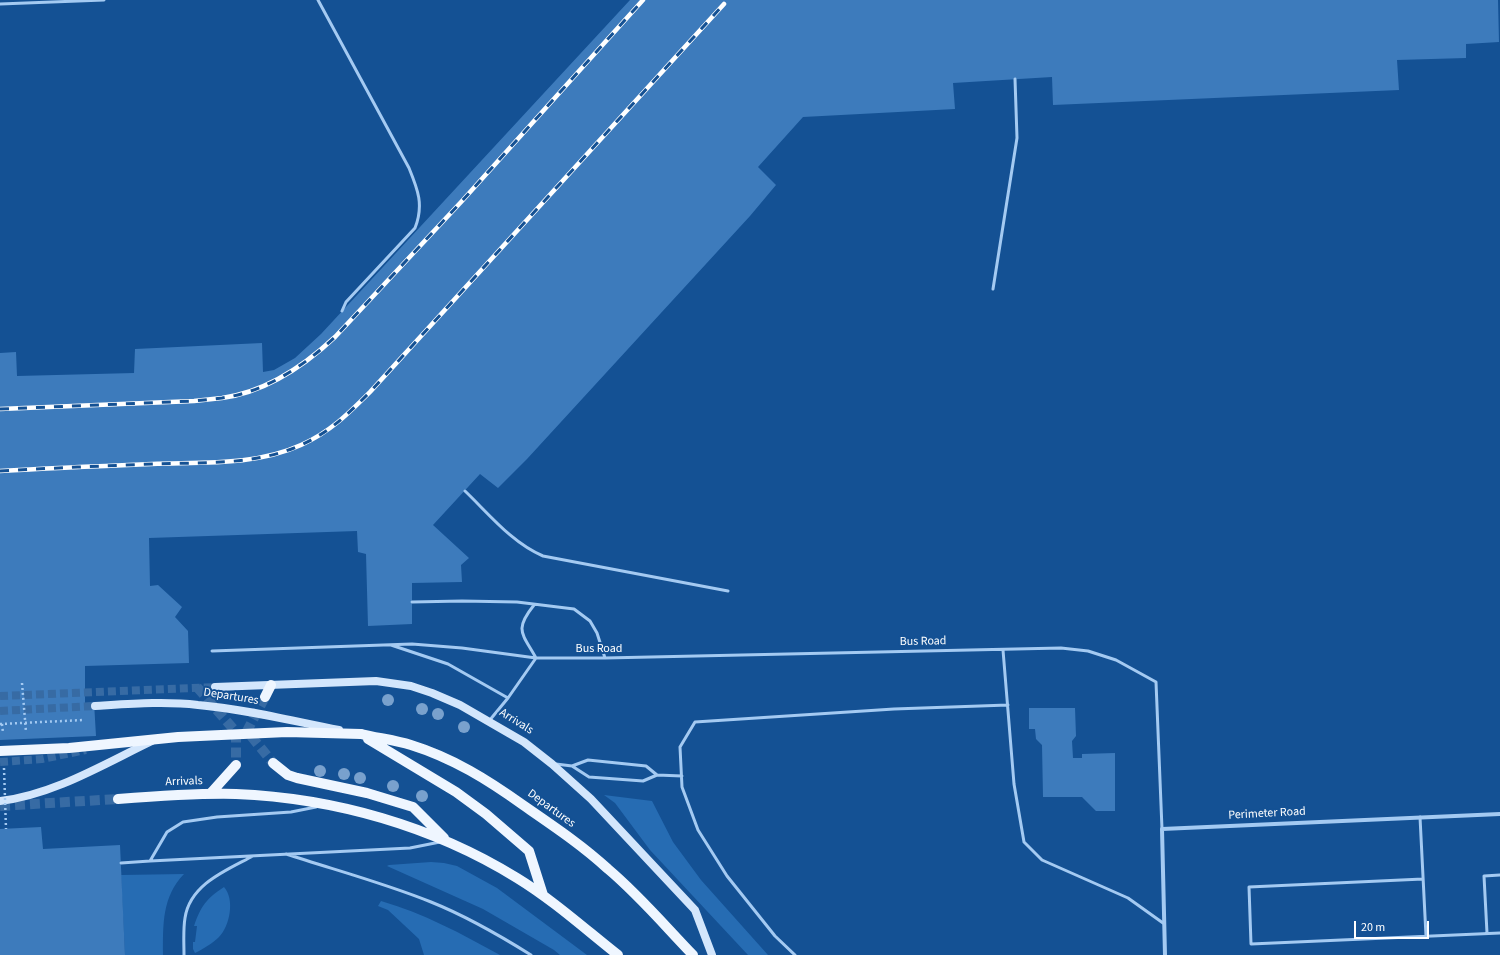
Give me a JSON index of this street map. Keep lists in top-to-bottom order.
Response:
{
  "streets": {
    "main road": ["Departures", "Arrivals"],
    "street": ["Perimeter Road"],
    "lane": ["Bus Road"]
  },
  "crossings": [
    ["Bus Road", "Perimeter Road"]
  ],
  "scale_bar": "20 m"
}
